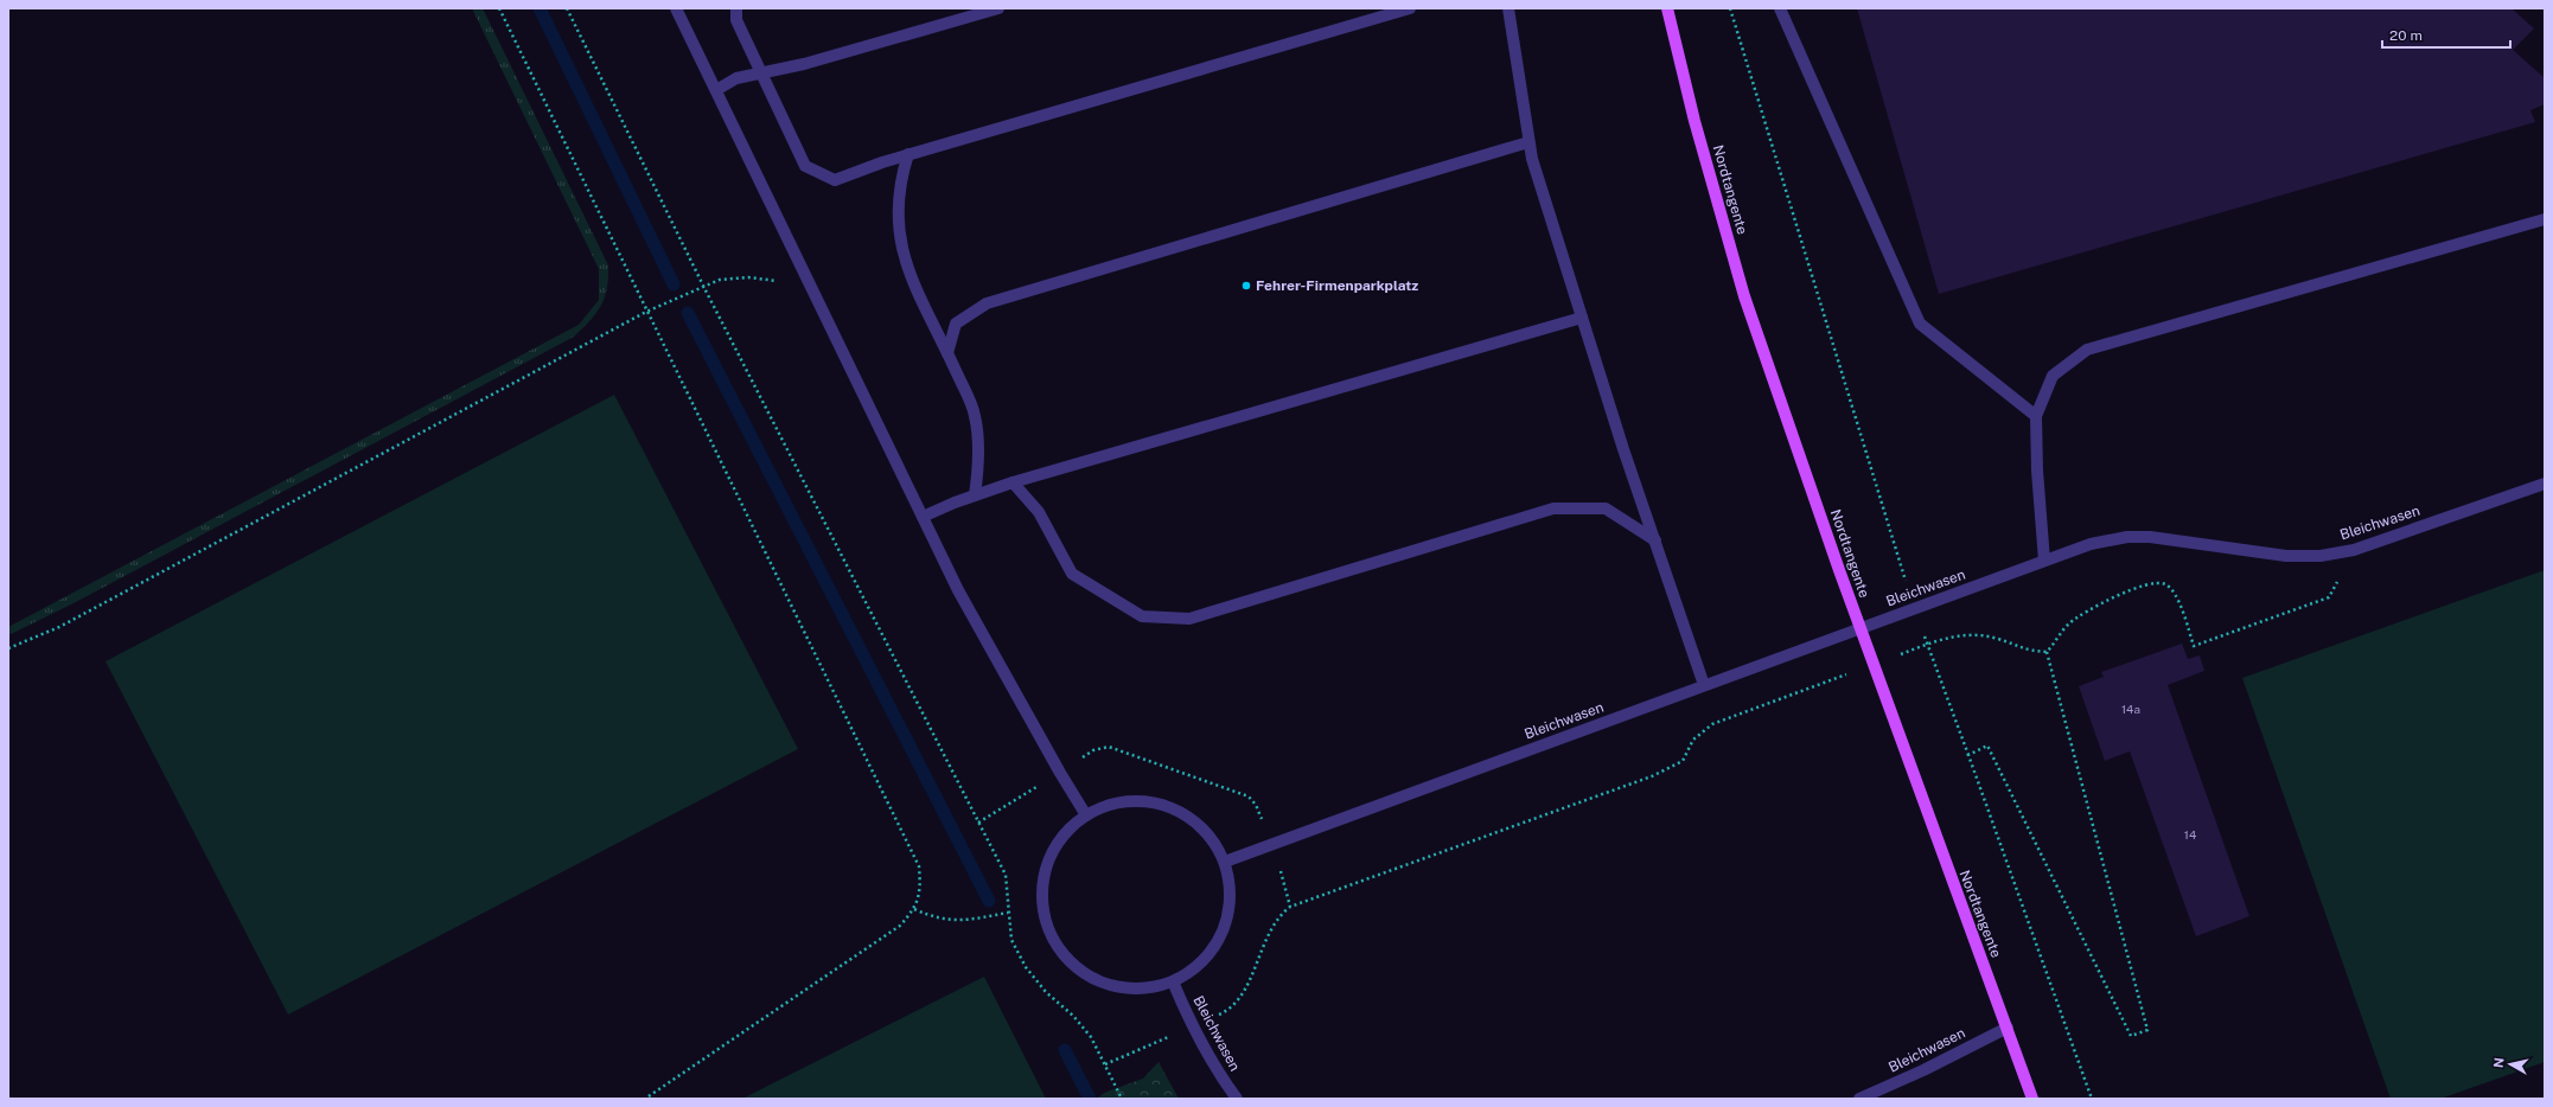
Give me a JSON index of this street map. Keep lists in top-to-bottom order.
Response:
{
  "streets": {
    "main road": ["Nordtangente"],
    "street": ["Bleichwasen"]
  },
  "crossings": [
    ["Nordtangente", "Bleichwasen"]
  ],
  "places": ["Fehrer-Firmenparkplatz"],
  "house_numbers": ["14a", "14"],
  "scale_bar": "20 m",
  "north": "left"
}
